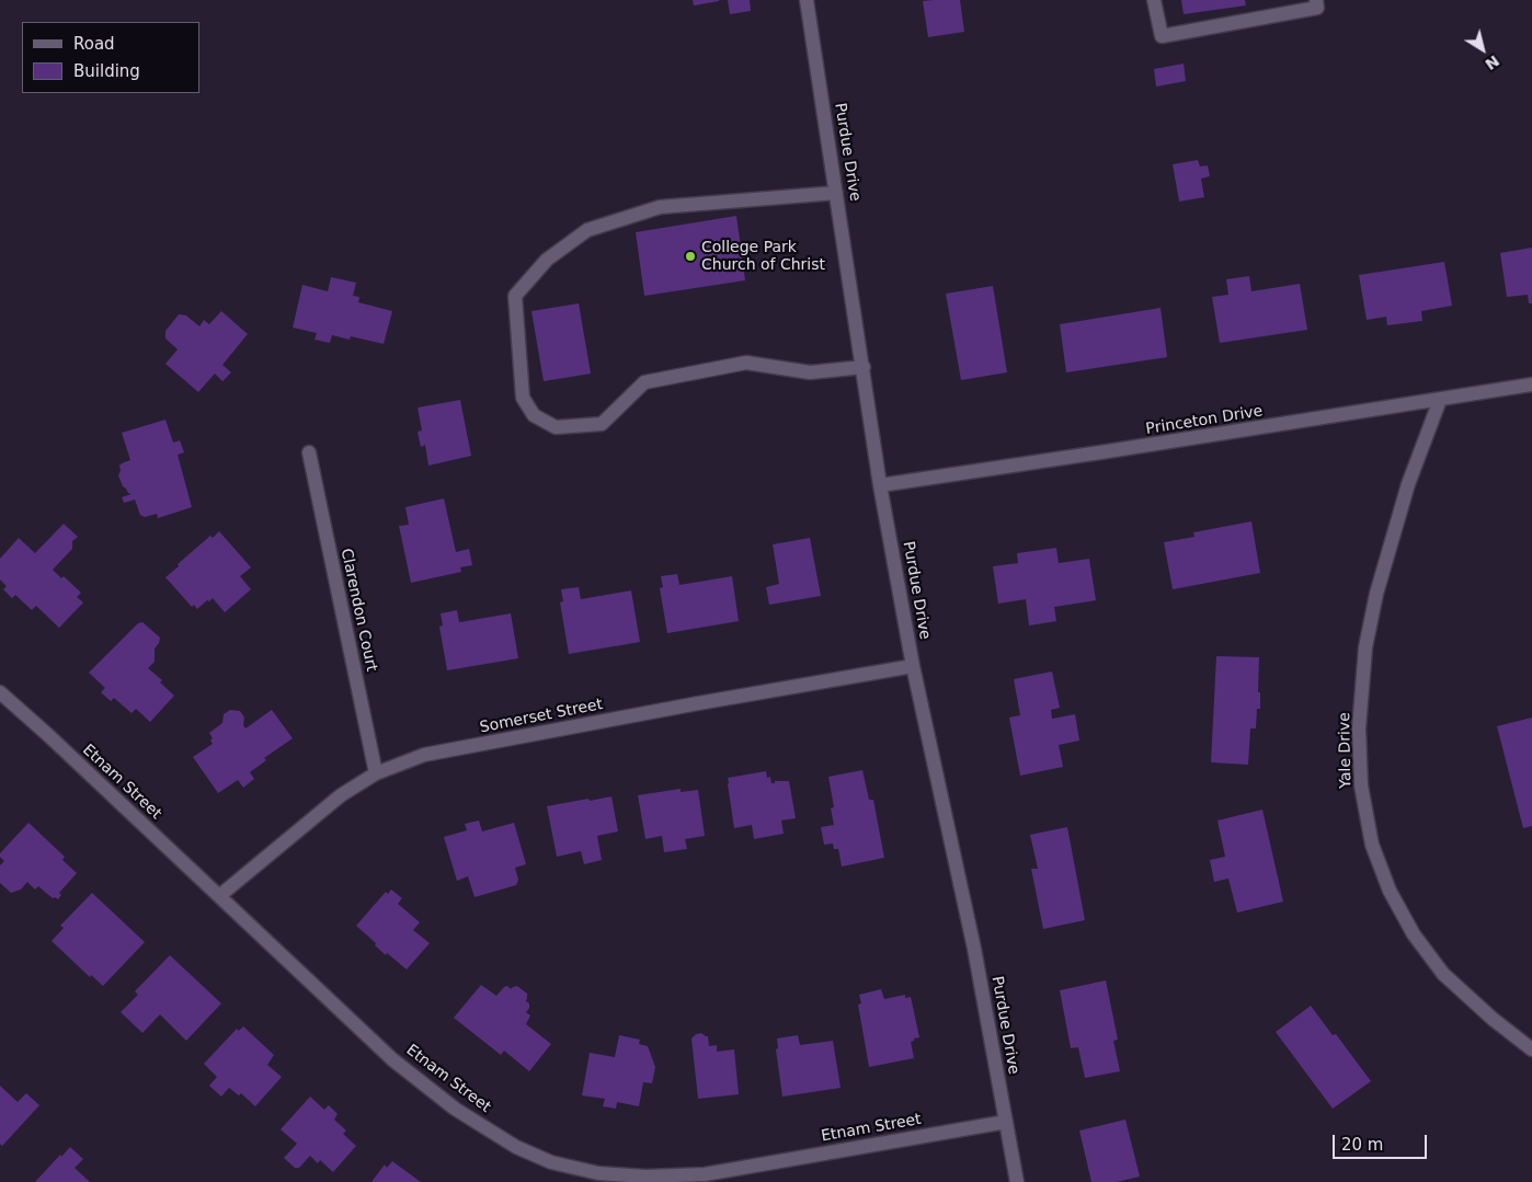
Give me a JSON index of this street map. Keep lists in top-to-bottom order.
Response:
{
  "streets": {
    "street": [
      "Purdue Drive",
      "Princeton Drive",
      "Clarendon Court",
      "Somerset Street",
      "Yale Drive",
      "Etnam Street"
    ]
  },
  "crossings": [
    ["Purdue Drive", "Princeton Drive"],
    ["Purdue Drive", "Somerset Street"],
    ["Purdue Drive", "Etnam Street"],
    ["Princeton Drive", "Yale Drive"],
    ["Clarendon Court", "Somerset Street"],
    ["Somerset Street", "Etnam Street"]
  ],
  "places": ["College Park Church of Christ"],
  "legend": ["Road", "Building"],
  "scale_bar": "20 m",
  "north": "bottom right"
}
